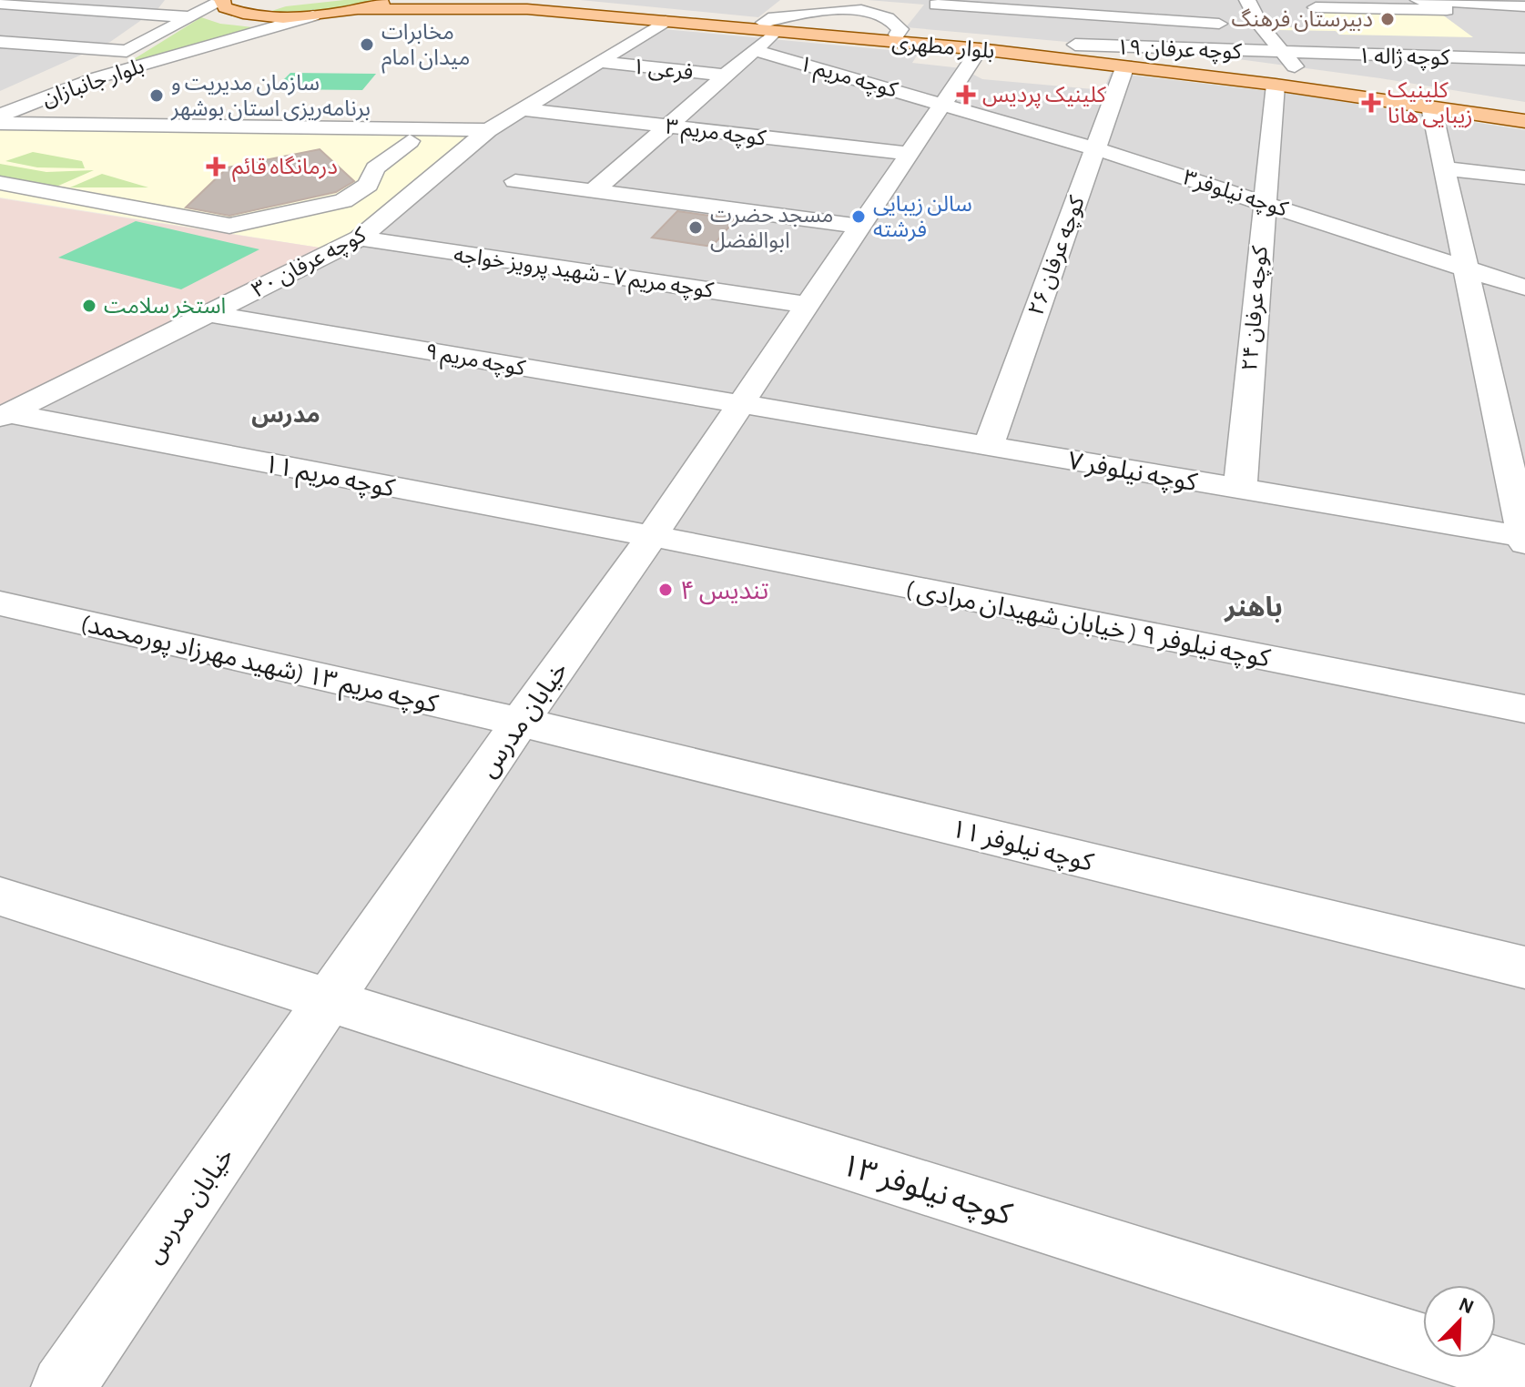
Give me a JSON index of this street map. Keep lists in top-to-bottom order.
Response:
{
  "streets": {
    "main road": ["بلوار مطهری"],
    "street": [
      "کوچه عرفان ۱۹",
      "کوچه ژاله ۱",
      "فرعی ۱",
      "کوچه مریم ۱",
      "بلوار جانبازان",
      "کوچه مریم ۳",
      "کوچه نیلوفر۳",
      "کوچه عرفان ۲۶",
      "کوچه عرفان ۳۰",
      "کوچه مریم ۷ - شهید پرویز خواجه",
      "کوچه عرفان ۲۴",
      "کوچه مریم ۹",
      "کوچه نیلوفر ۷",
      "کوچه مریم ۱۱",
      "کوچه نیلوفر ۹ ( خیابان شهیدان مرادی )",
      "کوچه مریم ۱۳ (شهید مهرزاد پورمحمد)",
      "خیابان مدرس",
      "کوچه نیلوفر ۱۱",
      "کوچه نیلوفر ۱۳"
    ]
  },
  "crossings": [
    ["بلوار مطهری", "کوچه عرفان ۱۹"],
    ["بلوار مطهری", "کوچه عرفان ۲۶"],
    ["بلوار مطهری", "کوچه عرفان ۳۰"],
    ["بلوار مطهری", "کوچه عرفان ۲۴"],
    ["بلوار مطهری", "خیابان مدرس"],
    ["کوچه عرفان ۱۹", "کوچه ژاله ۱"],
    ["فرعی ۱", "کوچه عرفان ۳۰"],
    ["کوچه مریم ۱", "کوچه نیلوفر۳"],
    ["کوچه مریم ۱", "خیابان مدرس"],
    ["کوچه مریم ۳", "کوچه عرفان ۳۰"],
    ["کوچه مریم ۳", "خیابان مدرس"],
    ["کوچه نیلوفر۳", "کوچه عرفان ۲۶"],
    ["کوچه نیلوفر۳", "کوچه عرفان ۲۴"],
    ["کوچه نیلوفر۳", "خیابان مدرس"],
    ["کوچه عرفان ۲۶", "کوچه نیلوفر ۷"],
    ["کوچه عرفان ۳۰", "کوچه مریم ۷ - شهید پرویز خواجه"],
    ["کوچه عرفان ۳۰", "کوچه مریم ۹"],
    ["کوچه عرفان ۳۰", "کوچه مریم ۱۱"],
    ["کوچه مریم ۷ - شهید پرویز خواجه", "خیابان مدرس"],
    ["کوچه عرفان ۲۴", "کوچه نیلوفر ۷"],
    ["کوچه مریم ۹", "کوچه نیلوفر ۷"],
    ["کوچه مریم ۹", "خیابان مدرس"],
    ["کوچه نیلوفر ۷", "خیابان مدرس"],
    ["کوچه مریم ۱۱", "کوچه نیلوفر ۹ ( خیابان شهیدان مرادی )"],
    ["کوچه مریم ۱۱", "خیابان مدرس"],
    ["کوچه نیلوفر ۹ ( خیابان شهیدان مرادی )", "خیابان مدرس"],
    ["کوچه مریم ۱۳ (شهید مهرزاد پورمحمد)", "خیابان مدرس"],
    ["کوچه مریم ۱۳ (شهید مهرزاد پورمحمد)", "کوچه نیلوفر ۱۱"],
    ["خیابان مدرس", "کوچه نیلوفر ۱۱"],
    ["خیابان مدرس", "کوچه نیلوفر ۱۳"]
  ],
  "districts": ["مدرس", "باهنر"],
  "places": {
    "other": [
      "دبیرستان فرهنگ",
      "مخابرات میدان امام",
      "سازمان مدیریت و برنامه‌ریزی استان بوشهر",
      "سالن زیبایی فرشته",
      "مسجد حضرت ابوالفضل",
      "استخر سلامت",
      "تندیس ۴"
    ],
    "health": ["کلینیک پردیس", "کلینیک زیبایی هانا", "درمانگاه قائم"]
  },
  "north": "top right"
}
